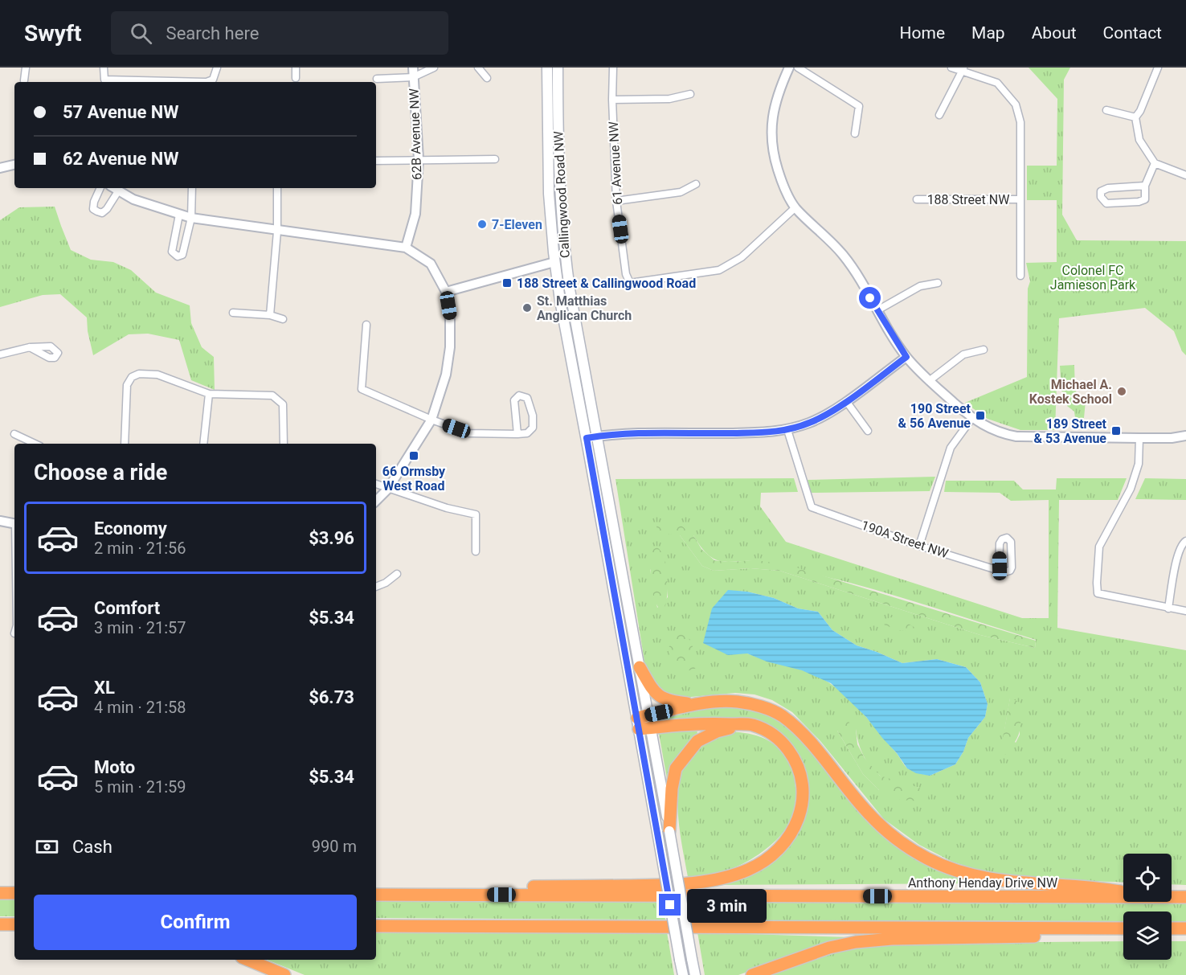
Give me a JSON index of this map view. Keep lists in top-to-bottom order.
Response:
{
  "streets": {
    "highway": ["Anthony Henday Drive NW"],
    "main road": ["Callingwood Road NW"],
    "street": [
      "62B Avenue NW",
      "61 Avenue NW",
      "188 Street NW",
      "190A Street NW"
    ]
  },
  "parks": ["Colonel FC Jamieson Park"],
  "places": {
    "other": ["7-Eleven", "St. Matthias Anglican Church", "Michael A. Kostek School"],
    "transit": [
      "188 Street & Callingwood Road",
      "190 Street & 56 Avenue",
      "189 Street & 53 Avenue",
      "66 Ormsby West Road"
    ]
  },
  "page": {
    "header": "Swyft",
    "search": "Search here",
    "nav": [
      "Home",
      "Map",
      "About",
      "Contact"
    ],
    "banner": ["57 Avenue NW", "62 Avenue NW"],
    "heading": "Choose a ride",
    "list": [
      {
        "name": "Economy",
        "note": "2 min · 21:56",
        "value": "$3.96"
      },
      {
        "name": "Comfort",
        "note": "3 min · 21:57",
        "value": "$5.34"
      },
      {
        "name": "XL",
        "note": "4 min · 21:58",
        "value": "$6.73"
      },
      {
        "name": "Moto",
        "note": "5 min · 21:59",
        "value": "$5.34"
      }
    ],
    "pay": ["Cash", "990 m"],
    "buttons": "Confirm",
    "bubble": "3 min"
  }
}
